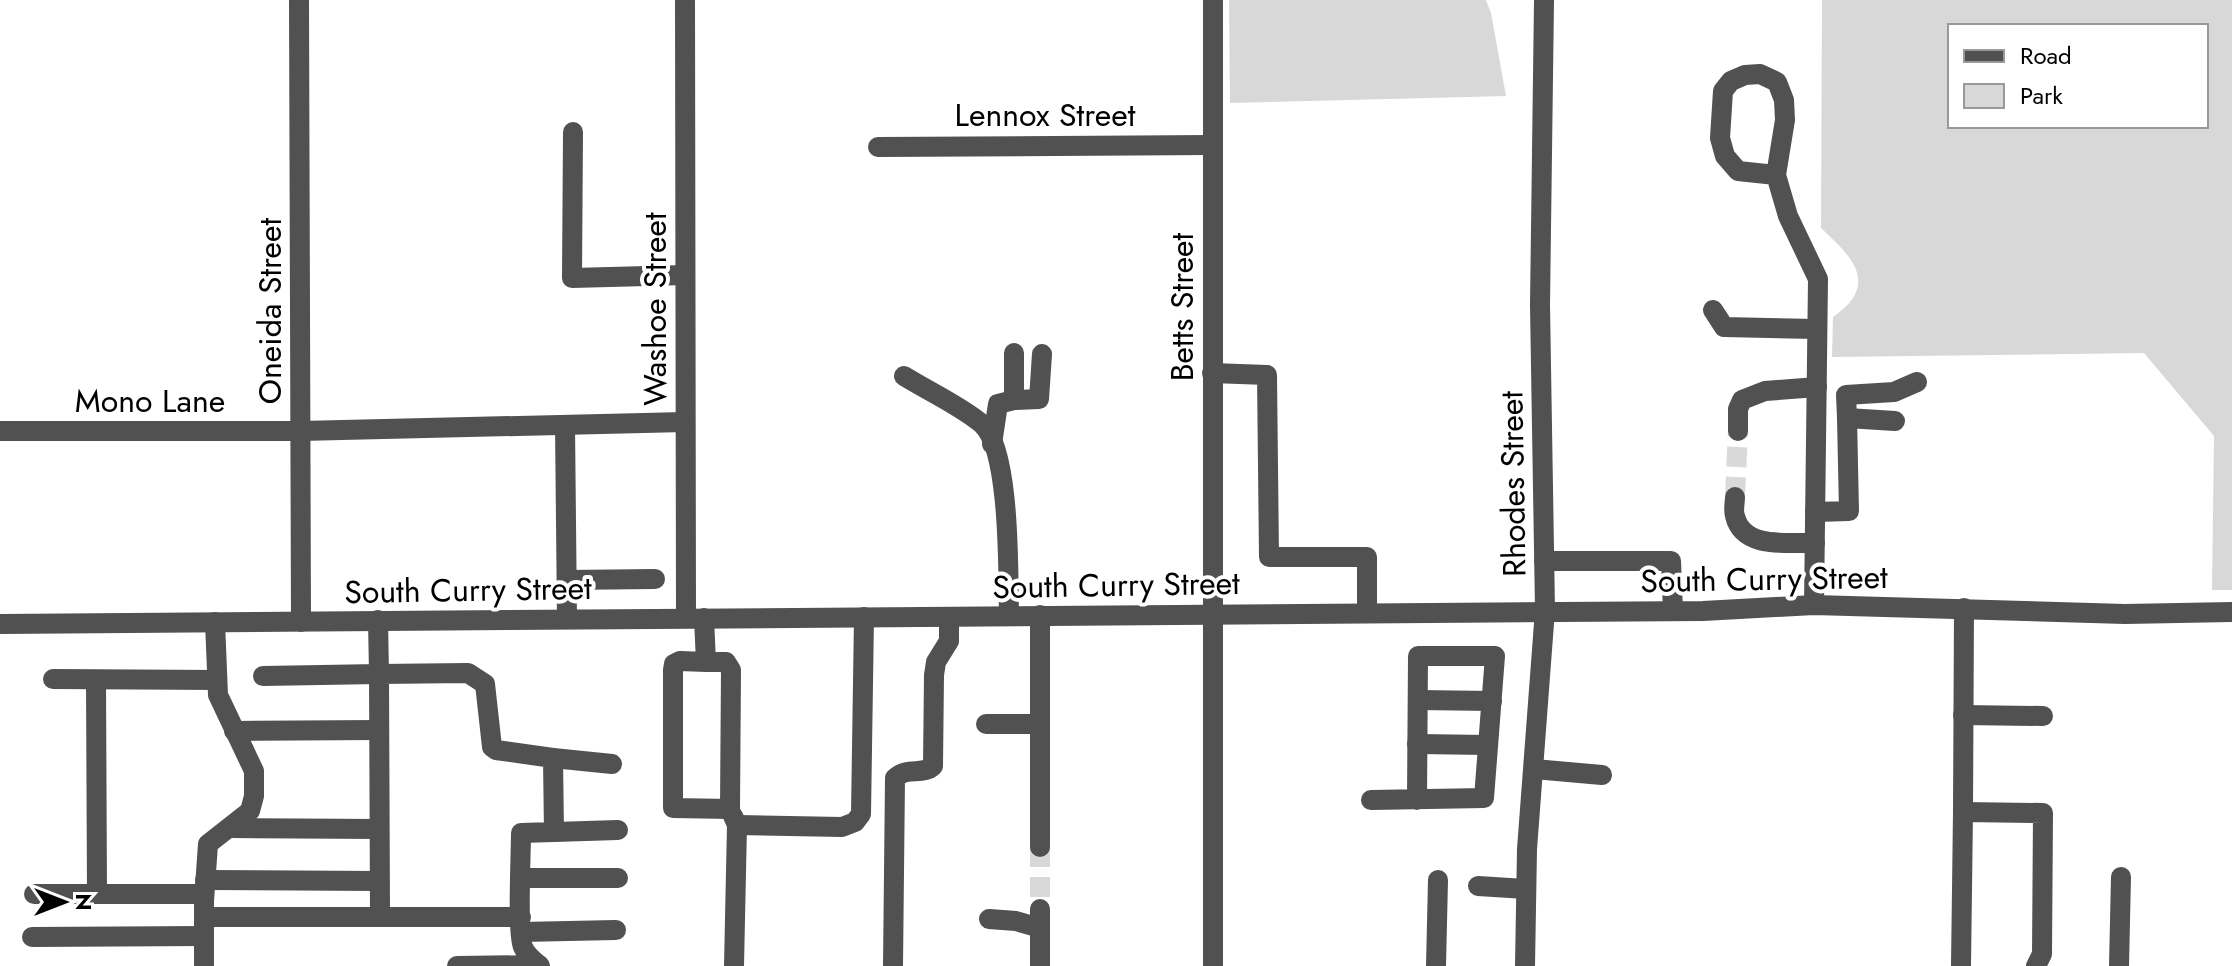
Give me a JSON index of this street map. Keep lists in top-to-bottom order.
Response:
{
  "streets": {
    "street": [
      "Lennox Street",
      "Betts Street",
      "Washoe Street",
      "Oneida Street",
      "Mono Lane",
      "Rhodes Street",
      "South Curry Street"
    ]
  },
  "crossings": [
    ["Lennox Street", "Betts Street"],
    ["Betts Street", "South Curry Street"],
    ["Washoe Street", "Mono Lane"],
    ["Washoe Street", "South Curry Street"],
    ["Oneida Street", "Mono Lane"],
    ["Oneida Street", "South Curry Street"],
    ["Rhodes Street", "South Curry Street"]
  ],
  "legend": ["Road", "Park"],
  "north": "right"
}
